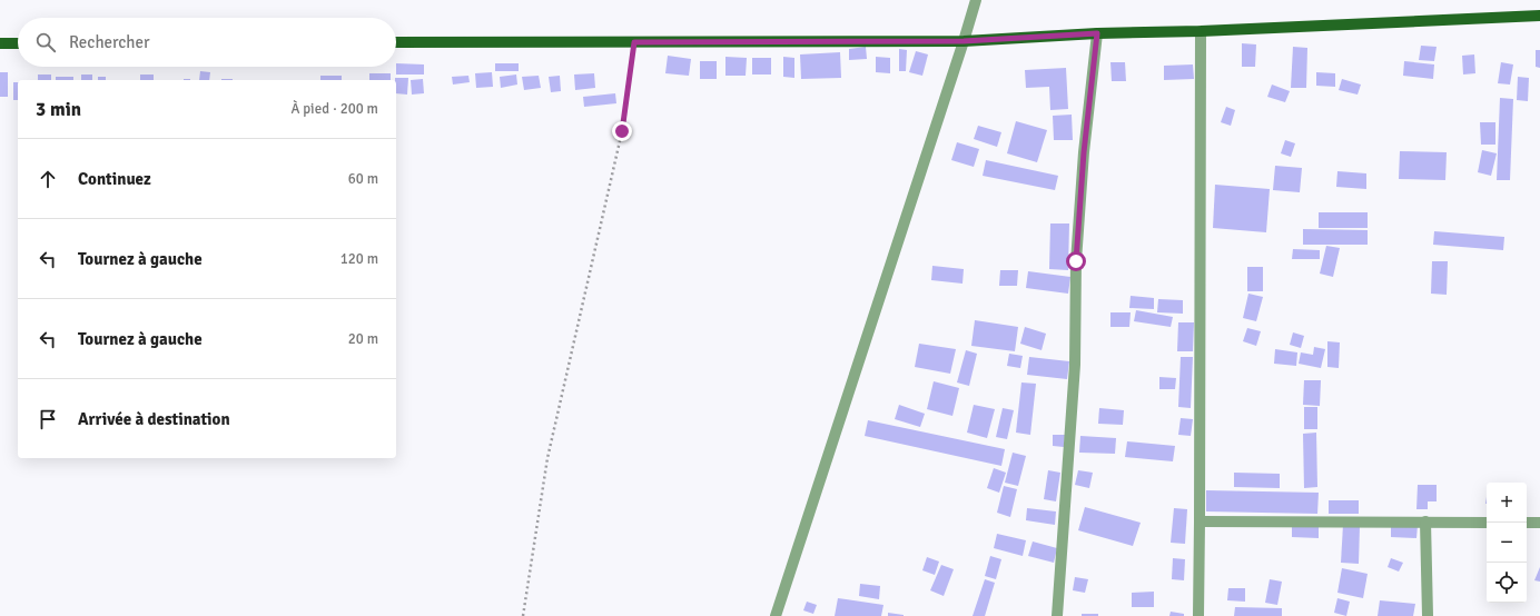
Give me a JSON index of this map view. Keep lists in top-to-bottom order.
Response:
{
  "page": {
    "search": "Rechercher",
    "heading": ["3 min", "À pied · 200 m"],
    "list": [
      ["Continuez", "60 m"],
      ["Tournez à gauche", "120 m"],
      ["Tournez à gauche", "20 m"],
      "Arrivée à destination"
    ],
    "map_buttons": ["+", "−"]
  }
}
